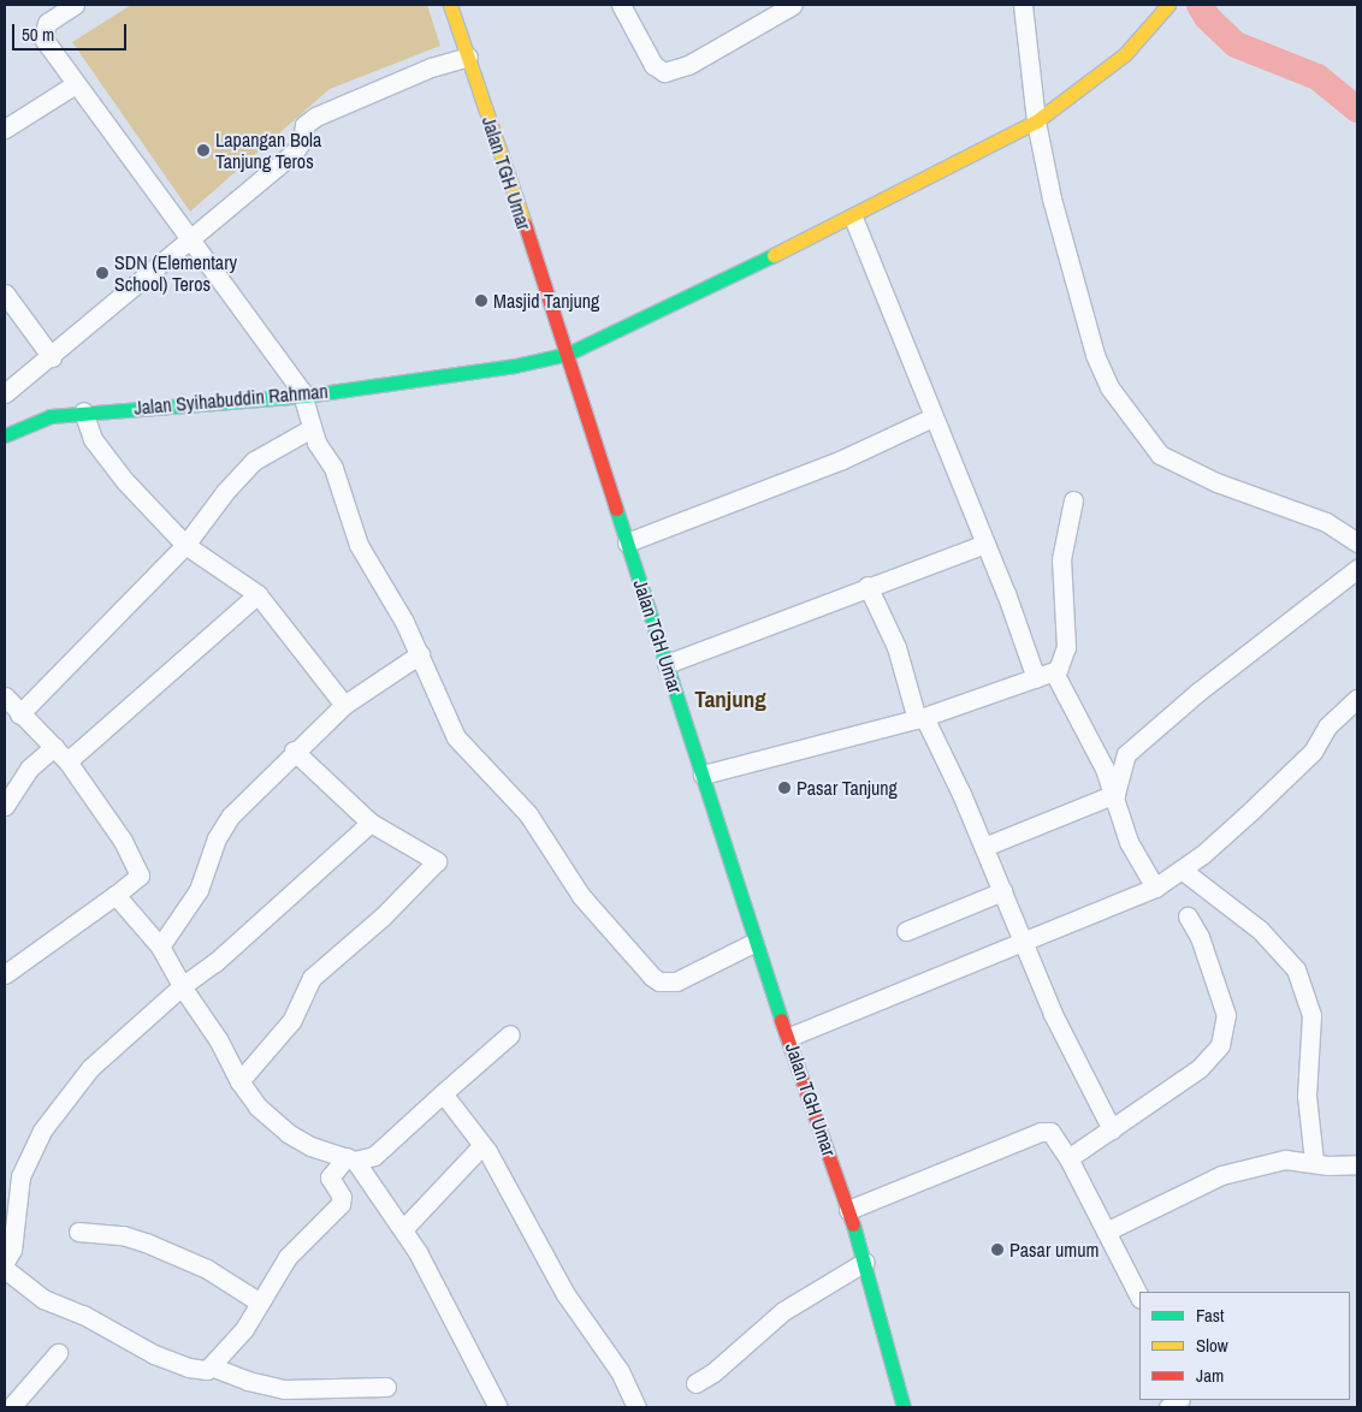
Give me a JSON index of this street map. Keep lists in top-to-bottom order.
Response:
{
  "streets": {
    "main road": ["Jalan TGH Umar", "Jalan Syihabuddin Rahman"]
  },
  "crossings": [
    ["Jalan TGH Umar", "Jalan Syihabuddin Rahman"]
  ],
  "districts": ["Tanjung"],
  "places": [
    "Lapangan Bola Tanjung Teros",
    "SDN (Elementary School) Teros",
    "Masjid Tanjung",
    "Pasar Tanjung",
    "Pasar umum"
  ],
  "legend": ["Fast", "Slow", "Jam"],
  "scale_bar": "50 m"
}
